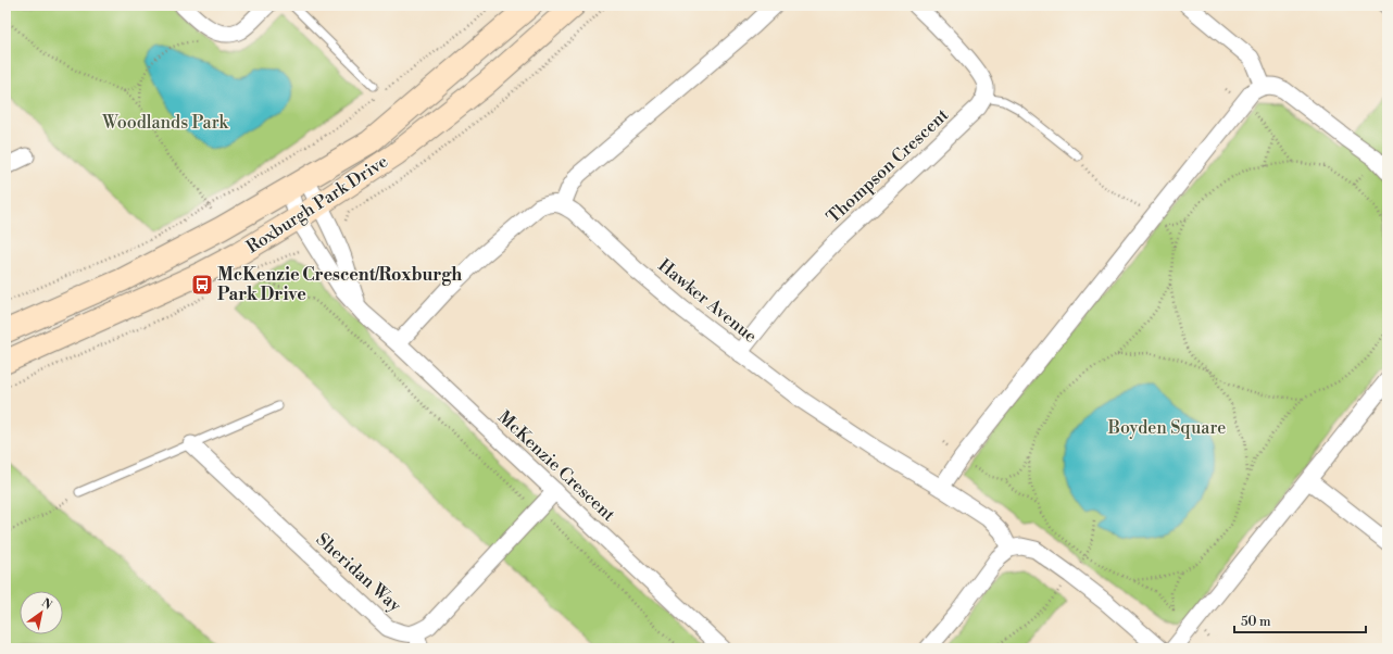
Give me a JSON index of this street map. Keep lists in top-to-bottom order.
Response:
{
  "streets": {
    "street": [
      "Thompson Crescent",
      "Roxburgh Park Drive",
      "Hawker Avenue",
      "McKenzie Crescent",
      "Sheridan Way"
    ]
  },
  "crossings": [
    ["Thompson Crescent", "Hawker Avenue"],
    ["Roxburgh Park Drive", "McKenzie Crescent"],
    ["McKenzie Crescent", "Sheridan Way"]
  ],
  "parks": ["Woodlands Park", "Boyden Square"],
  "places": {
    "bus stop": ["McKenzie Crescent/Roxburgh Park Drive"]
  },
  "scale_bar": "50 m",
  "north": "top right"
}
